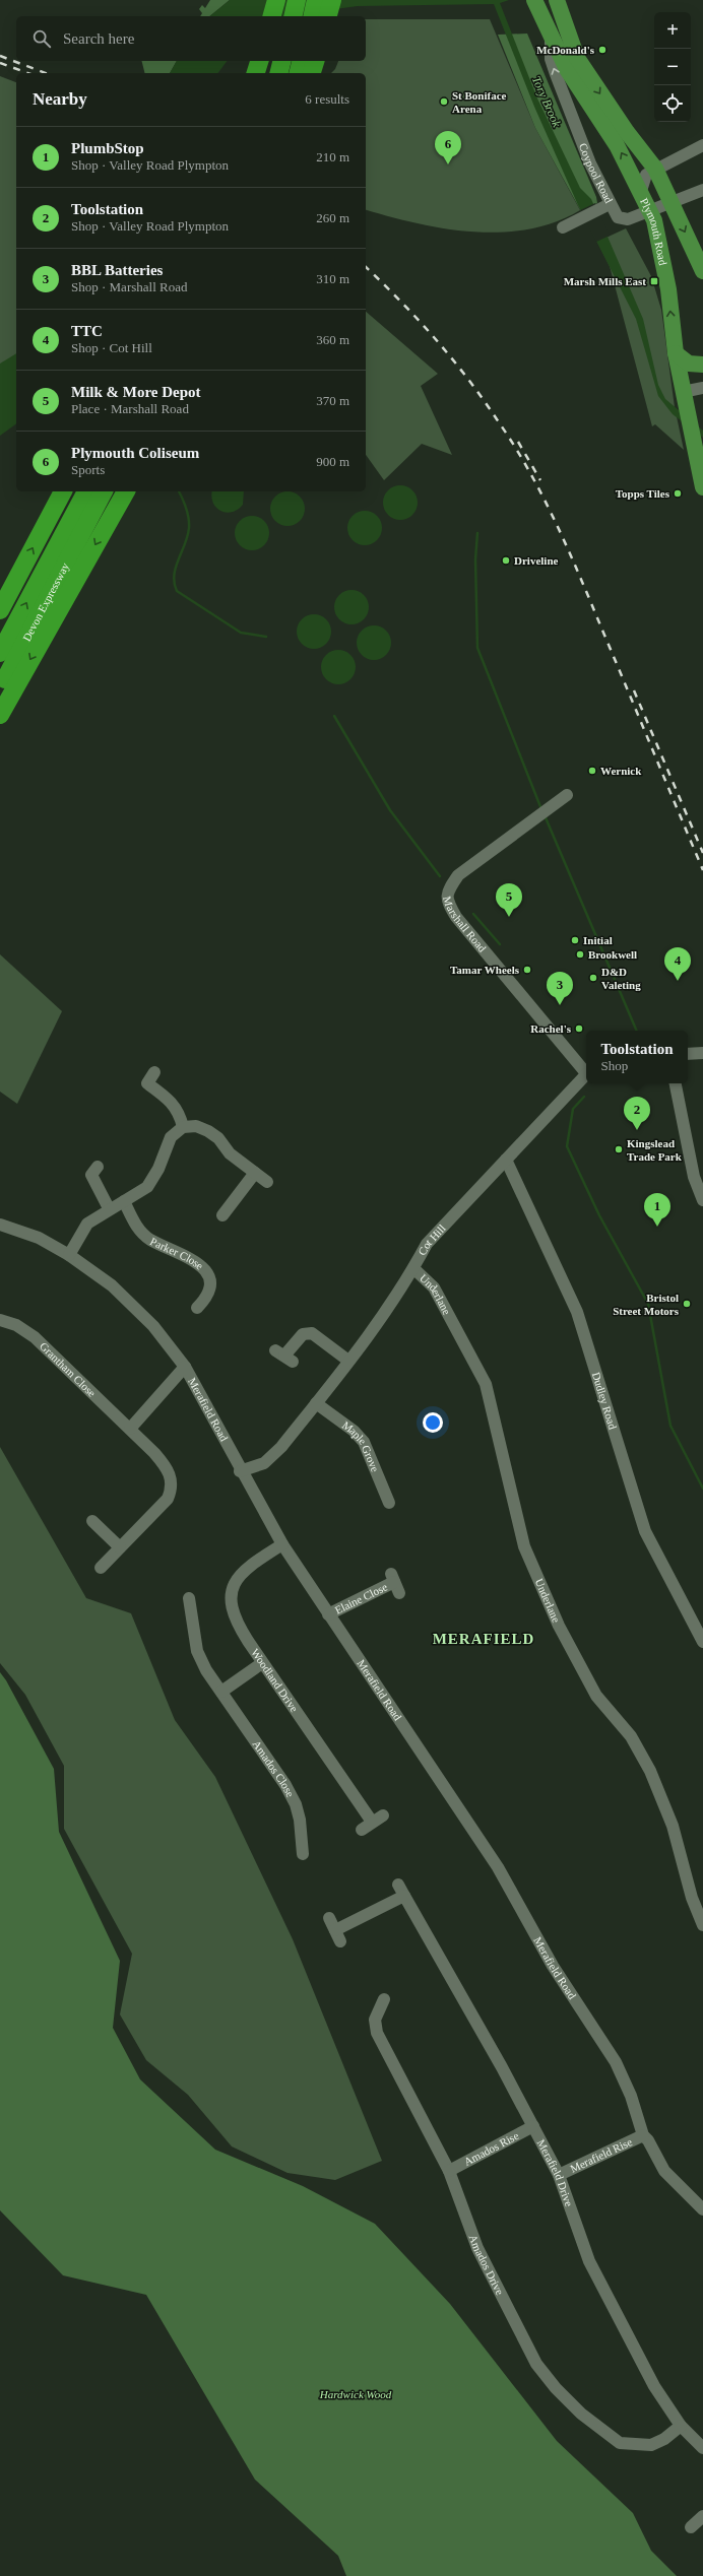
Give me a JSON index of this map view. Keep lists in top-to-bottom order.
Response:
{
  "streets": {
    "highway": ["Devon Expressway"],
    "main road": ["Plymouth Road"],
    "street": [
      "Coypool Road",
      "Marshall Road",
      "Cot Hill",
      "Parker Close",
      "Underlane",
      "Grantham Close",
      "Dudley Road",
      "Merafield Road",
      "Maple Grove",
      "Elaine Close",
      "Woodland Drive",
      "Amados Close",
      "Amados Rise",
      "Merafield Rise",
      "Merafield Drive",
      "Amados Drive"
    ]
  },
  "crossings": [
    ["Coypool Road", "Plymouth Road"],
    ["Cot Hill", "Underlane"],
    ["Cot Hill", "Dudley Road"],
    ["Cot Hill", "Merafield Road"],
    ["Cot Hill", "Maple Grove"],
    ["Merafield Road", "Elaine Close"],
    ["Merafield Road", "Woodland Drive"],
    ["Merafield Road", "Merafield Rise"],
    ["Amados Rise", "Merafield Drive"],
    ["Amados Rise", "Amados Drive"],
    ["Merafield Rise", "Merafield Drive"],
    ["Merafield Drive", "Amados Drive"]
  ],
  "one_way": ["Coypool Road"],
  "districts": ["MERAFIELD"],
  "water": ["Tory Brook"],
  "parks": ["Hardwick Wood"],
  "places": {
    "other": [
      "McDonald's",
      "St Boniface Arena",
      "Topps Tiles",
      "Driveline",
      "Wernick",
      "Initial",
      "Brookwell",
      "Tamar Wheels",
      "D&D Valeting",
      "Rachel's",
      "Kingslead Trade Park",
      "Bristol Street Motors"
    ],
    "transit": ["Marsh Mills East"]
  },
  "page": {
    "map_buttons": ["+", "−"],
    "search": "Search here",
    "heading": ["Nearby", "6 results"],
    "list": [
      {
        "mark": "1",
        "name": "PlumbStop",
        "note": "Shop · Valley Road Plympton",
        "value": "210 m"
      },
      {
        "mark": "2",
        "name": "Toolstation",
        "note": "Shop · Valley Road Plympton",
        "value": "260 m"
      },
      {
        "mark": "3",
        "name": "BBL Batteries",
        "note": "Shop · Marshall Road",
        "value": "310 m"
      },
      {
        "mark": "4",
        "name": "TTC",
        "note": "Shop · Cot Hill",
        "value": "360 m"
      },
      {
        "mark": "5",
        "name": "Milk & More Depot",
        "note": "Place · Marshall Road",
        "value": "370 m"
      },
      {
        "mark": "6",
        "name": "Plymouth Coliseum",
        "note": "Sports",
        "value": "900 m"
      }
    ],
    "pins": [
      "6",
      "5",
      "4",
      "3",
      "2",
      "1"
    ],
    "popup": ["Toolstation", "Shop"]
  }
}
